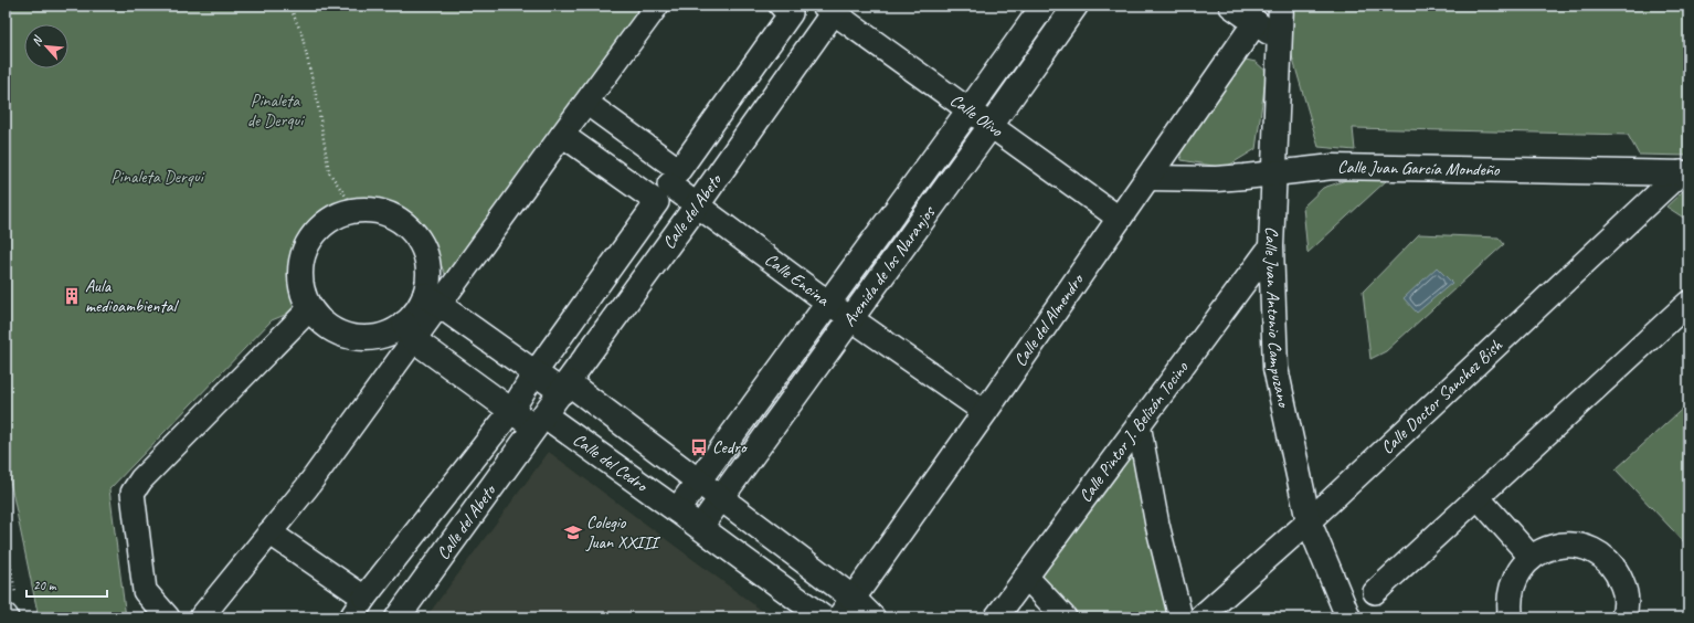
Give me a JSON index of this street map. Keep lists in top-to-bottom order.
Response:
{
  "streets": {
    "street": [
      "Calle Olivo",
      "Calle Juan García Mondeño",
      "Calle del Abeto",
      "Avenida de los Naranjos",
      "Calle Encina",
      "Calle Juan Antonio Campuzano",
      "Calle del Almendro",
      "Calle Doctor Sanchez Bish",
      "Calle Pintor J. Belizón Tocino",
      "Calle del Cedro"
    ]
  },
  "crossings": [
    ["Calle Olivo", "Calle del Abeto"],
    ["Calle Olivo", "Avenida de los Naranjos"],
    ["Calle Olivo", "Calle del Almendro"],
    ["Calle Juan García Mondeño", "Calle Juan Antonio Campuzano"],
    ["Calle Juan García Mondeño", "Calle del Almendro"],
    ["Calle Juan García Mondeño", "Calle Doctor Sanchez Bish"],
    ["Calle del Abeto", "Calle Encina"],
    ["Calle del Abeto", "Calle del Cedro"],
    ["Avenida de los Naranjos", "Calle Encina"],
    ["Avenida de los Naranjos", "Calle del Cedro"],
    ["Calle Encina", "Calle del Almendro"],
    ["Calle Juan Antonio Campuzano", "Calle Doctor Sanchez Bish"],
    ["Calle Juan Antonio Campuzano", "Calle Pintor J. Belizón Tocino"],
    ["Calle del Almendro", "Calle del Cedro"]
  ],
  "parks": ["Pinaleta de Derqui", "Pinaleta Derqui"],
  "places": {
    "building": ["Aula medioambiental"],
    "bus stop": ["Cedro"],
    "school or university": ["Colegio Juan XXIII"]
  },
  "scale_bar": "20 m",
  "north": "top left"
}
